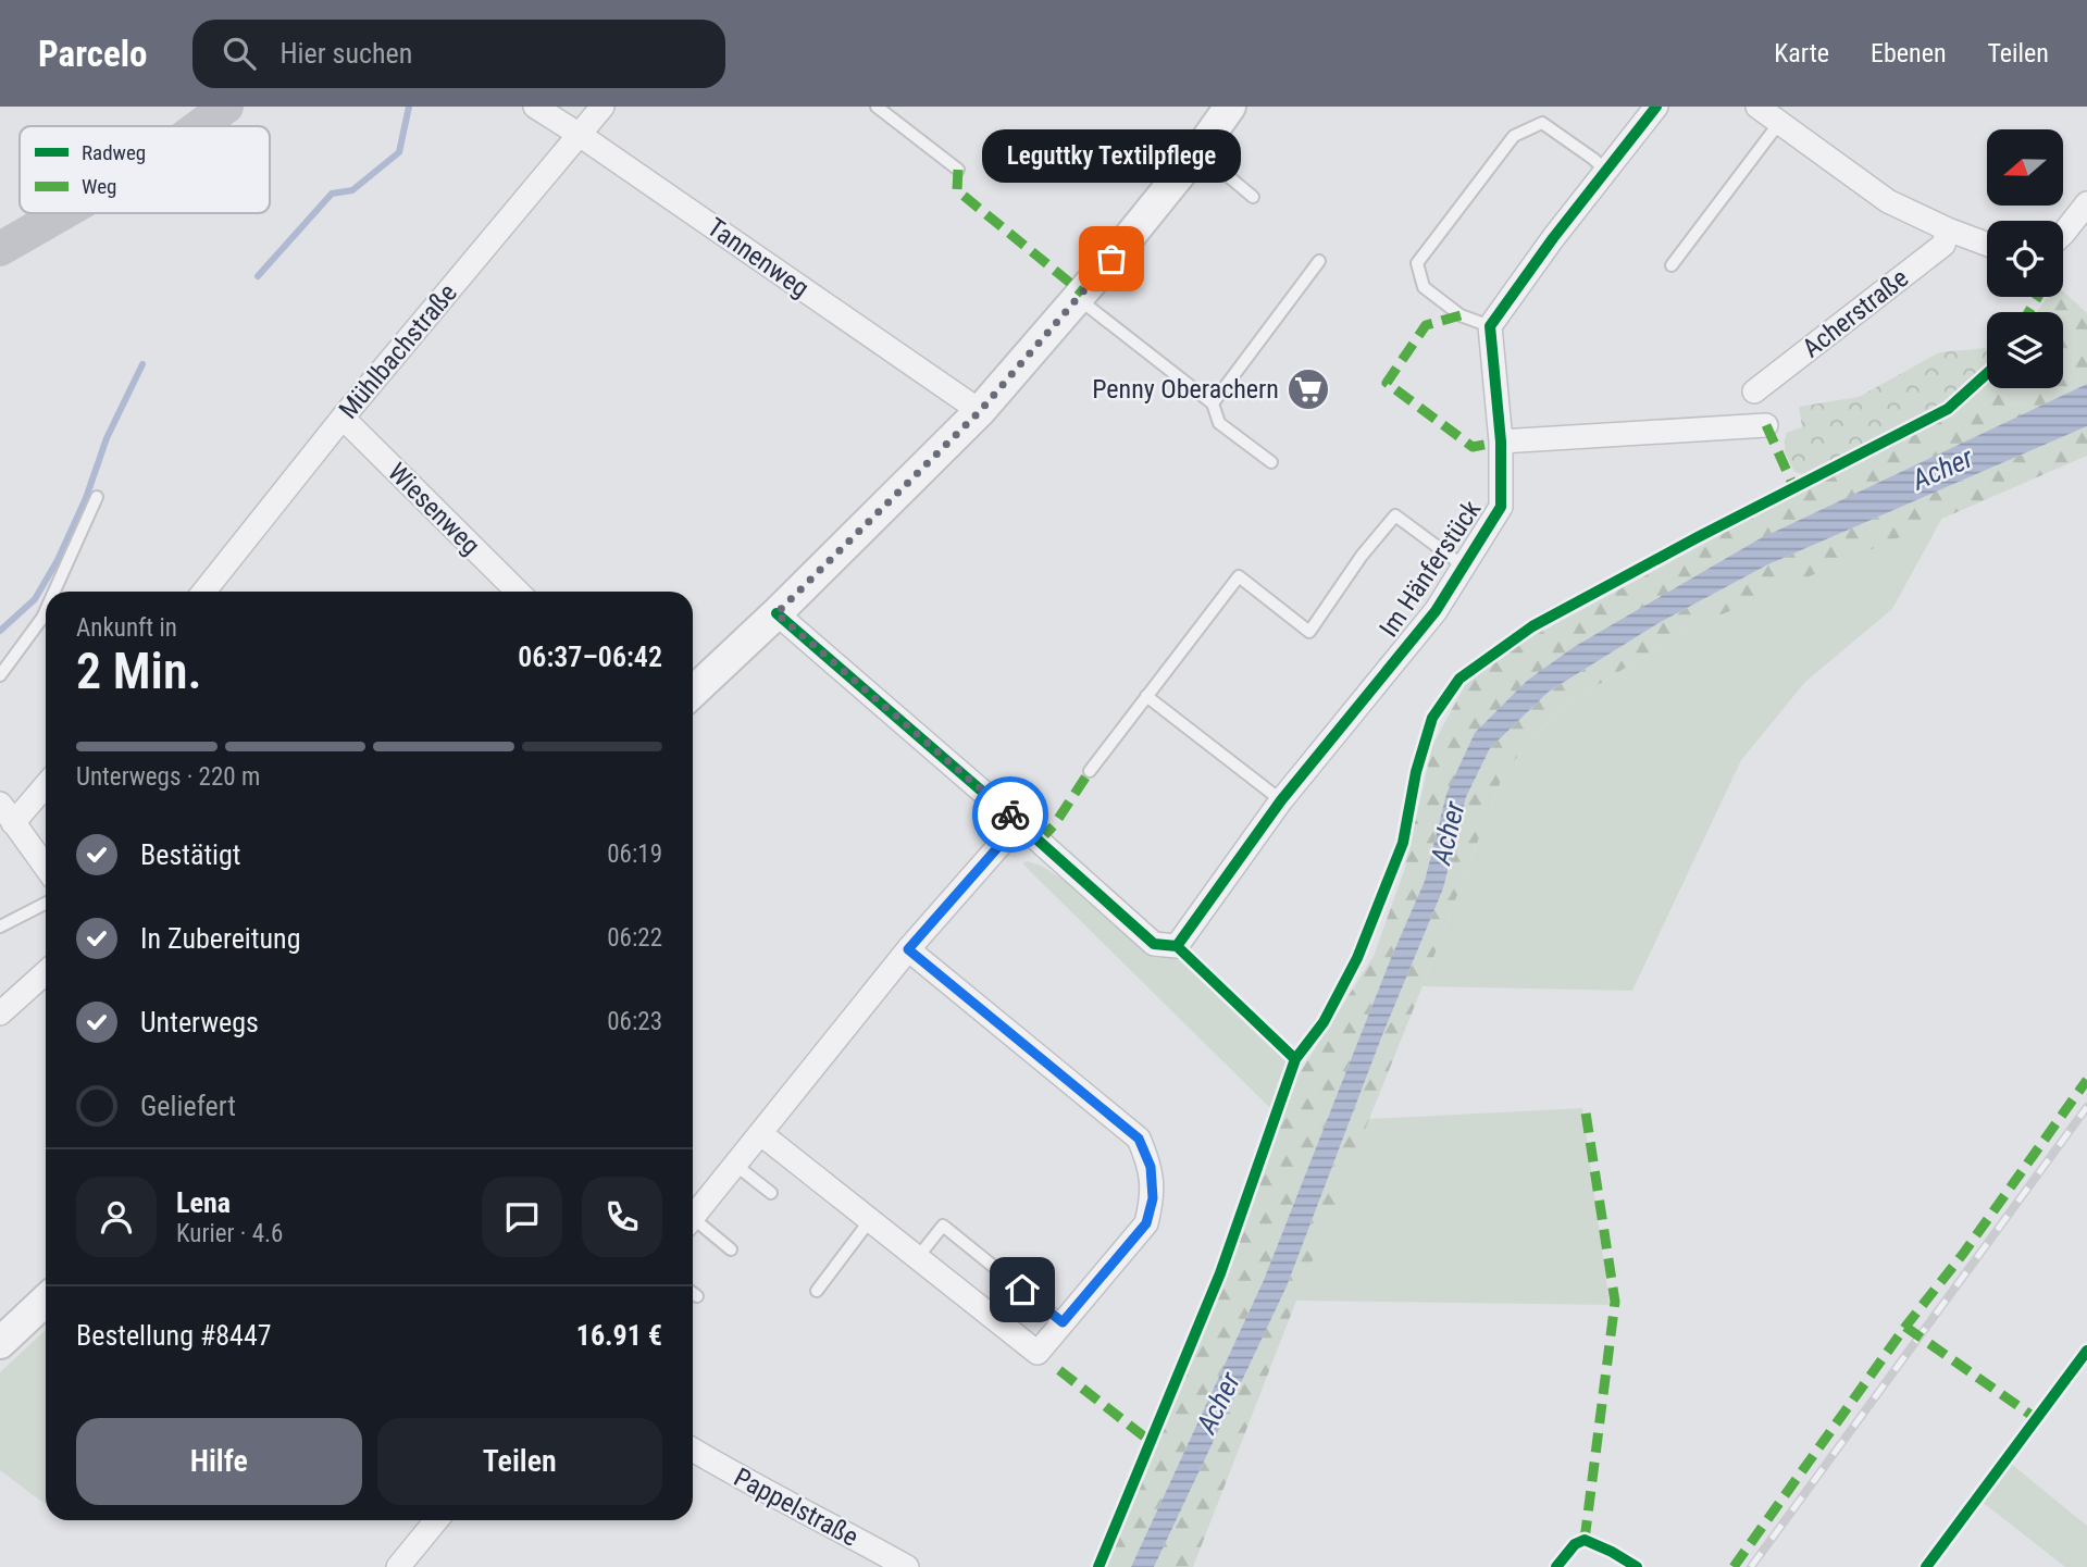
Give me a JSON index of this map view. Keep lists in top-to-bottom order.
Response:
{
  "streets": {
    "street": [
      "Tannenweg",
      "Acherstraße",
      "Mühlbachstraße",
      "Wiesenweg",
      "Im Hänferstück",
      "Pappelstraße"
    ]
  },
  "crossings": [
    ["Tannenweg", "Mühlbachstraße"],
    ["Mühlbachstraße", "Wiesenweg"]
  ],
  "water": ["Acher"],
  "places": {
    "other": ["Leguttky Textilpflege"],
    "supermarket": ["Penny Oberachern"]
  },
  "legend": ["Radweg", "Weg"],
  "north": "left",
  "page": {
    "header": "Parcelo",
    "search": "Hier suchen",
    "nav": ["Karte", "Ebenen", "Teilen"],
    "bubble": "Leguttky Textilpflege",
    "heading": ["2 Min.", "Ankunft in", "06:37–06:42"],
    "panel": [
      "Lena",
      "Kurier · 4.6",
      "Bestellung #8447",
      "16.91 €"
    ],
    "bar": "Unterwegs · 220 m",
    "list": [
      ["Bestätigt", "06:19"],
      ["In Zubereitung", "06:22"],
      ["Unterwegs", "06:23"],
      "Geliefert"
    ],
    "buttons": ["Hilfe", "Teilen"]
  }
}
